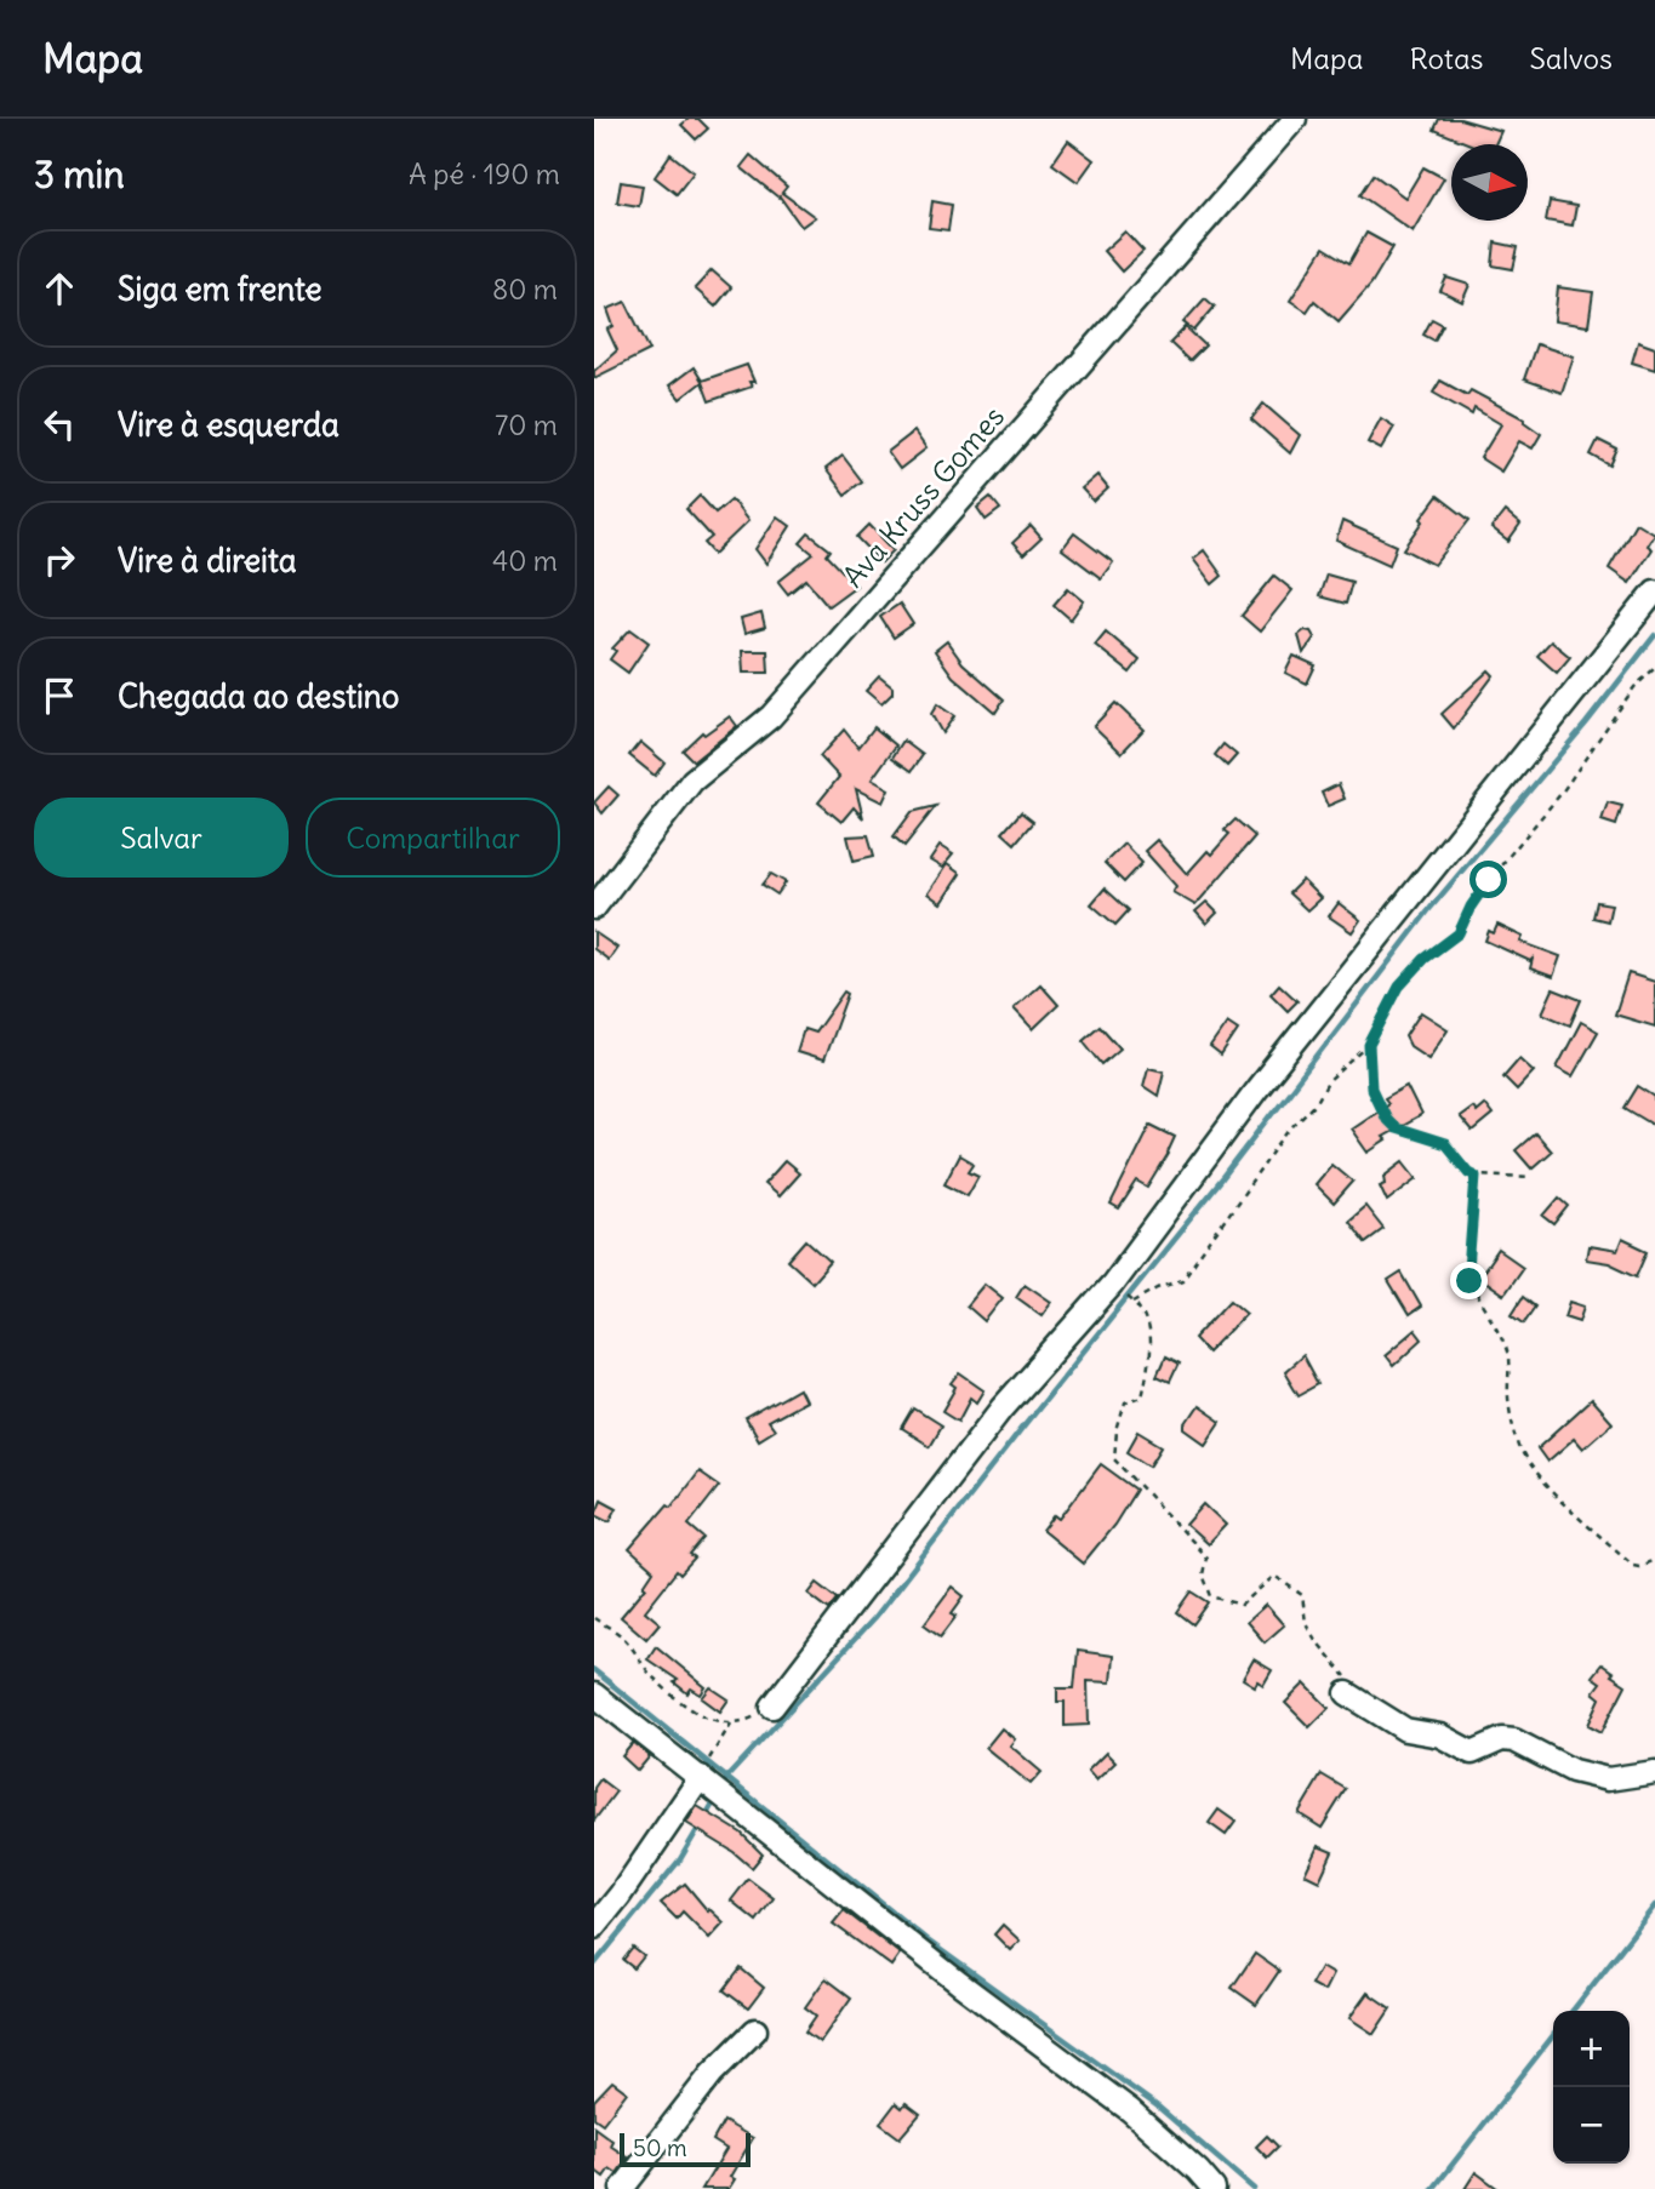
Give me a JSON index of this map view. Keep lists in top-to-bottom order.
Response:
{
  "streets": {
    "street": ["Ava Kruss Gomes"]
  },
  "scale_bar": "50 m",
  "north": "right",
  "page": {
    "header": "Mapa",
    "nav": ["Mapa", "Rotas", "Salvos"],
    "heading": ["3 min", "A pé · 190 m"],
    "list": [
      ["Siga em frente", "80 m"],
      ["Vire à esquerda", "70 m"],
      ["Vire à direita", "40 m"],
      "Chegada ao destino"
    ],
    "buttons": ["Salvar", "Compartilhar"],
    "map_buttons": ["+", "−"],
    "scale": "50 m"
  }
}
